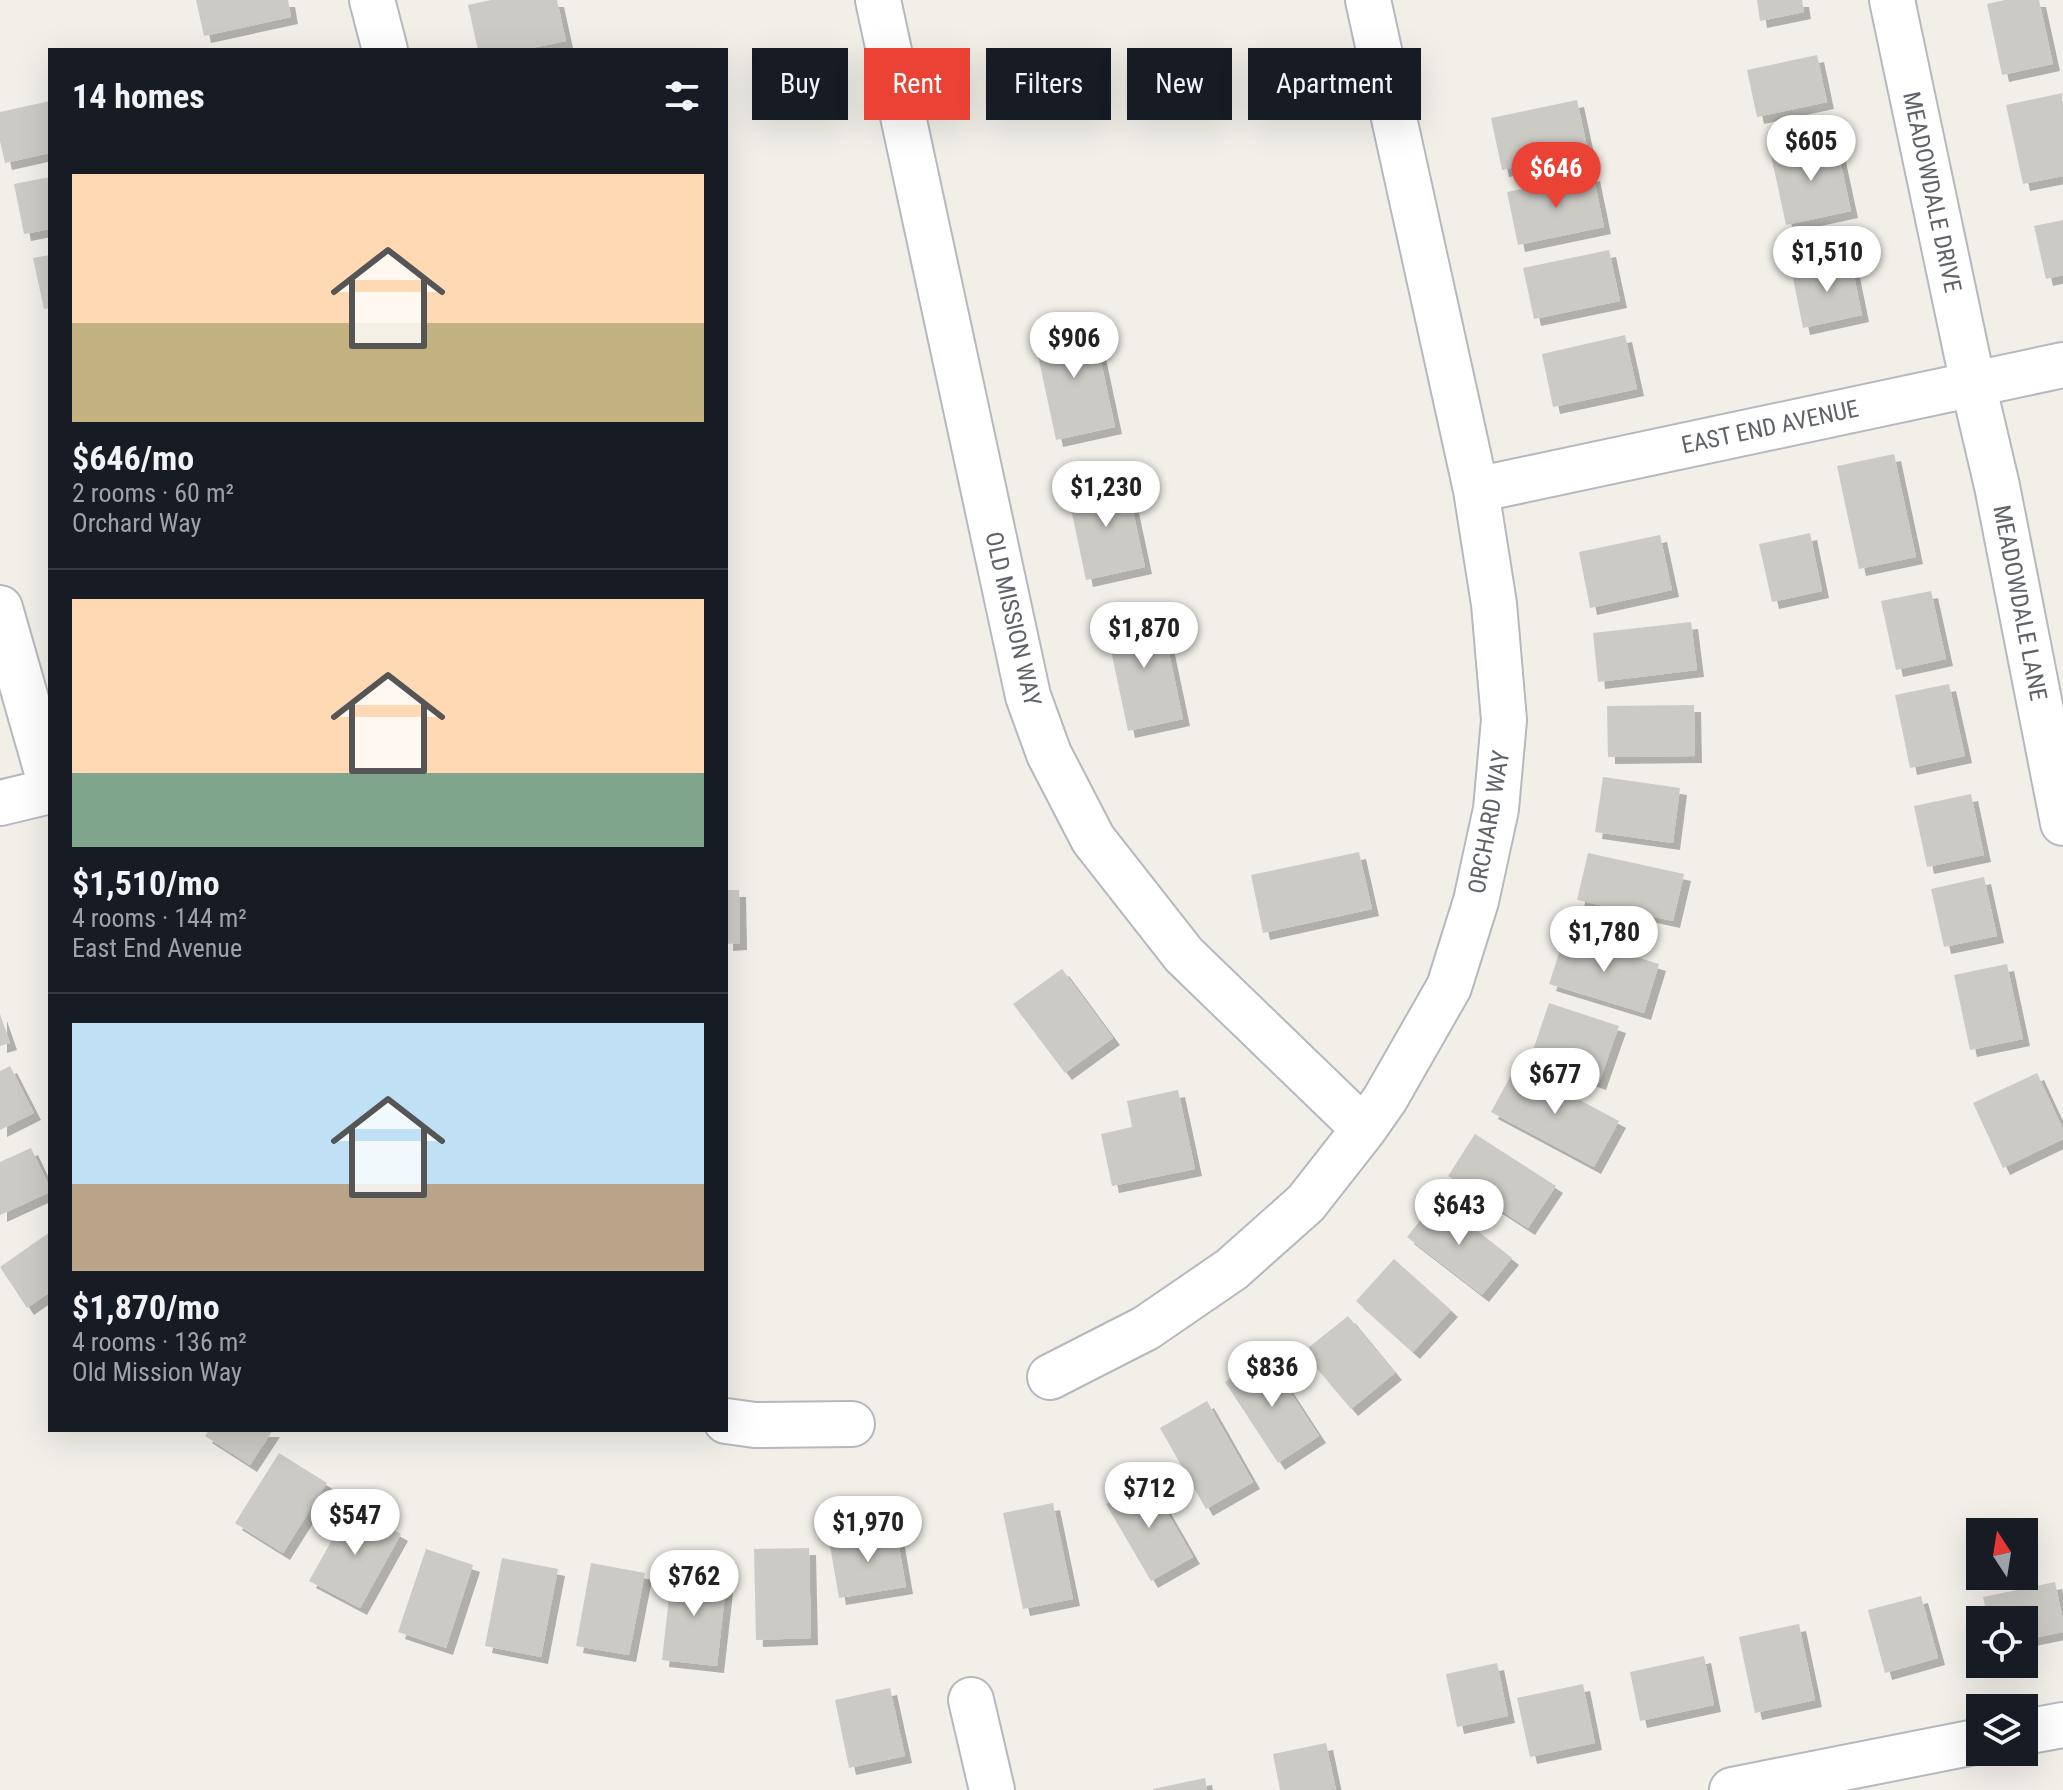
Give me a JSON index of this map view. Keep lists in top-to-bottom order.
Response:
{
  "streets": {
    "street": [
      "MEADOWDALE DRIVE",
      "EAST END AVENUE",
      "MEADOWDALE LANE",
      "OLD MISSION WAY",
      "ORCHARD WAY"
    ]
  },
  "crossings": [
    ["MEADOWDALE DRIVE", "EAST END AVENUE"],
    ["MEADOWDALE DRIVE", "MEADOWDALE LANE"],
    ["EAST END AVENUE", "MEADOWDALE LANE"],
    ["EAST END AVENUE", "ORCHARD WAY"],
    ["OLD MISSION WAY", "ORCHARD WAY"]
  ],
  "north": "top",
  "page": {
    "chip": [
      "Buy",
      "Rent",
      "Filters",
      "New",
      "Apartment"
    ],
    "heading": "14 homes",
    "price": [
      "$605",
      "$646",
      "$1,510",
      "$906",
      "$1,230",
      "$1,870",
      "$1,780",
      "$677",
      "$643",
      "$836",
      "$712",
      "$547",
      "$1,970",
      "$762"
    ],
    "list": [
      {
        "name": "$646/mo",
        "note": "2 rooms · 60 m² · Orchard Way"
      },
      {
        "name": "$1,510/mo",
        "note": "4 rooms · 144 m² · East End Avenue"
      },
      {
        "name": "$1,870/mo",
        "note": "4 rooms · 136 m² · Old Mission Way"
      }
    ]
  }
}
